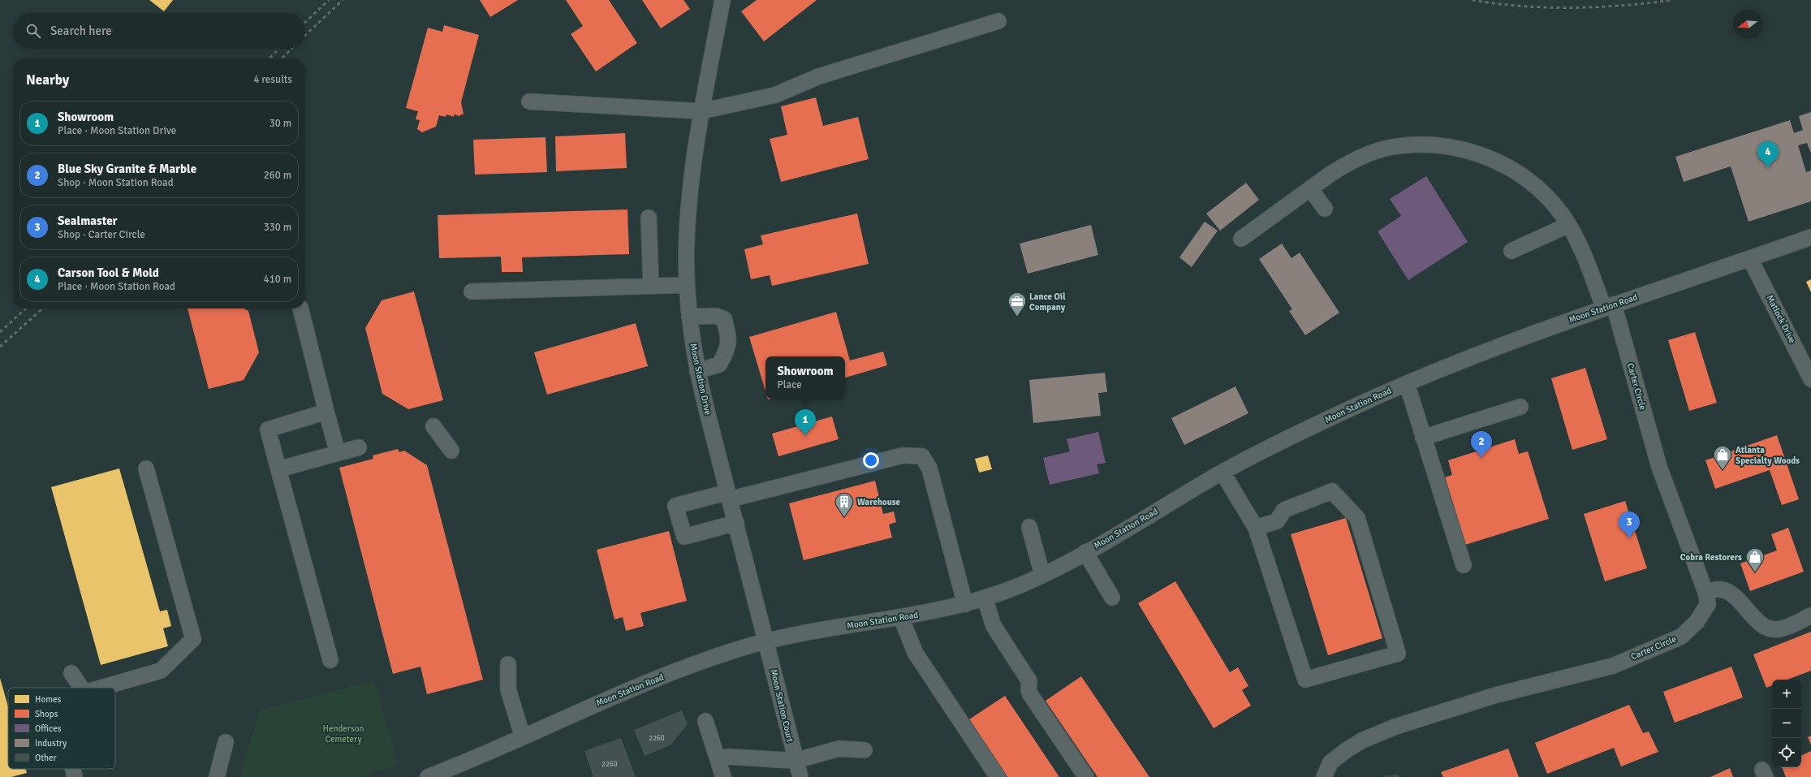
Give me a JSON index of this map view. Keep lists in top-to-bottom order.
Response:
{
  "streets": {
    "street": [
      "Moon Station Road",
      "Matlock Drive",
      "Moon Station Drive",
      "Carter Circle",
      "Moon Station Court"
    ]
  },
  "crossings": [
    ["Moon Station Road", "Matlock Drive"],
    ["Moon Station Road", "Moon Station Drive"],
    ["Moon Station Road", "Carter Circle"],
    ["Moon Station Road", "Moon Station Court"],
    ["Moon Station Drive", "Moon Station Court"]
  ],
  "parks": ["Henderson Cemetery"],
  "places": {
    "office": ["Lance Oil Company"],
    "shop": ["Atlanta Specialty Woods", "Cobra Restorers"],
    "building": ["Warehouse"]
  },
  "house_numbers": ["2260", "2260"],
  "legend": [
    "Homes",
    "Shops",
    "Offices",
    "Industry",
    "Other"
  ],
  "north": "left",
  "page": {
    "search": "Search here",
    "heading": ["Nearby", "4 results"],
    "list": [
      {
        "mark": "1",
        "name": "Showroom",
        "note": "Place · Moon Station Drive",
        "value": "30 m"
      },
      {
        "mark": "2",
        "name": "Blue Sky Granite & Marble",
        "note": "Shop · Moon Station Road",
        "value": "260 m"
      },
      {
        "mark": "3",
        "name": "Sealmaster",
        "note": "Shop · Carter Circle",
        "value": "330 m"
      },
      {
        "mark": "4",
        "name": "Carson Tool & Mold",
        "note": "Place · Moon Station Road",
        "value": "410 m"
      }
    ],
    "pins": [
      "4",
      "1",
      "2",
      "3"
    ],
    "popup": ["Showroom", "Place"],
    "map_buttons": ["+", "−"]
  }
}
